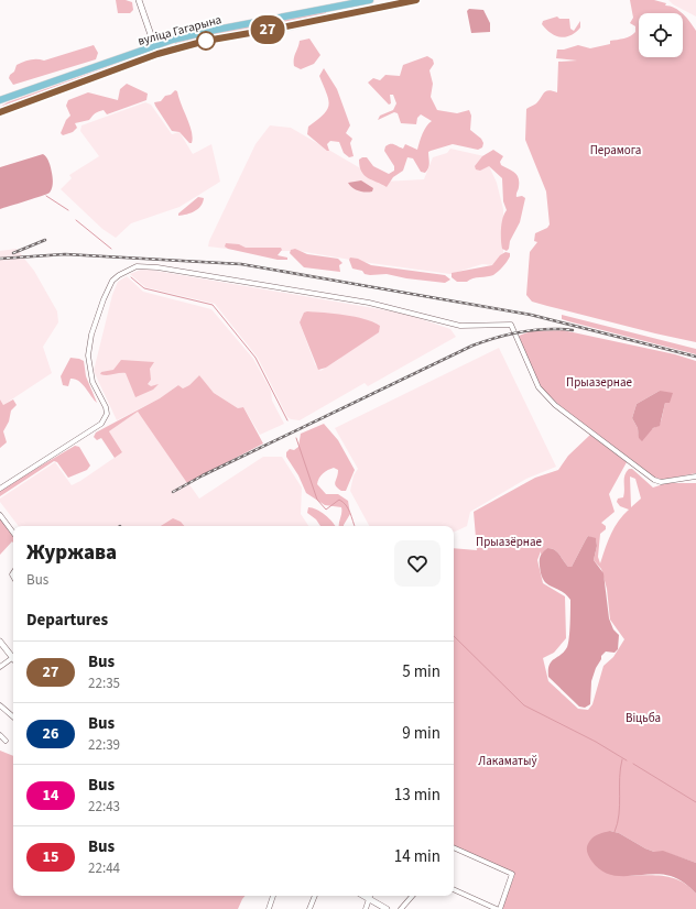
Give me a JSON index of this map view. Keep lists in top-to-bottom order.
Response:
{
  "streets": {
    "main road": ["вуліца Гагарына"]
  },
  "parks": [
    "Перамога",
    "Прыазернае",
    "Прыазёрнае",
    "Віцьба",
    "Лакаматыў"
  ],
  "lines": ["bus line 27"],
  "page": {
    "on_map": "27",
    "heading": [
      ["Журжава", "Bus"],
      "Departures"
    ],
    "list": [
      {
        "mark": "27",
        "name": "Bus",
        "note": "22:35",
        "value": "5 min"
      },
      {
        "mark": "26",
        "name": "Bus",
        "note": "22:39",
        "value": "9 min"
      },
      {
        "mark": "14",
        "name": "Bus",
        "note": "22:43",
        "value": "13 min"
      },
      {
        "mark": "15",
        "name": "Bus",
        "note": "22:44",
        "value": "14 min"
      }
    ]
  }
}
